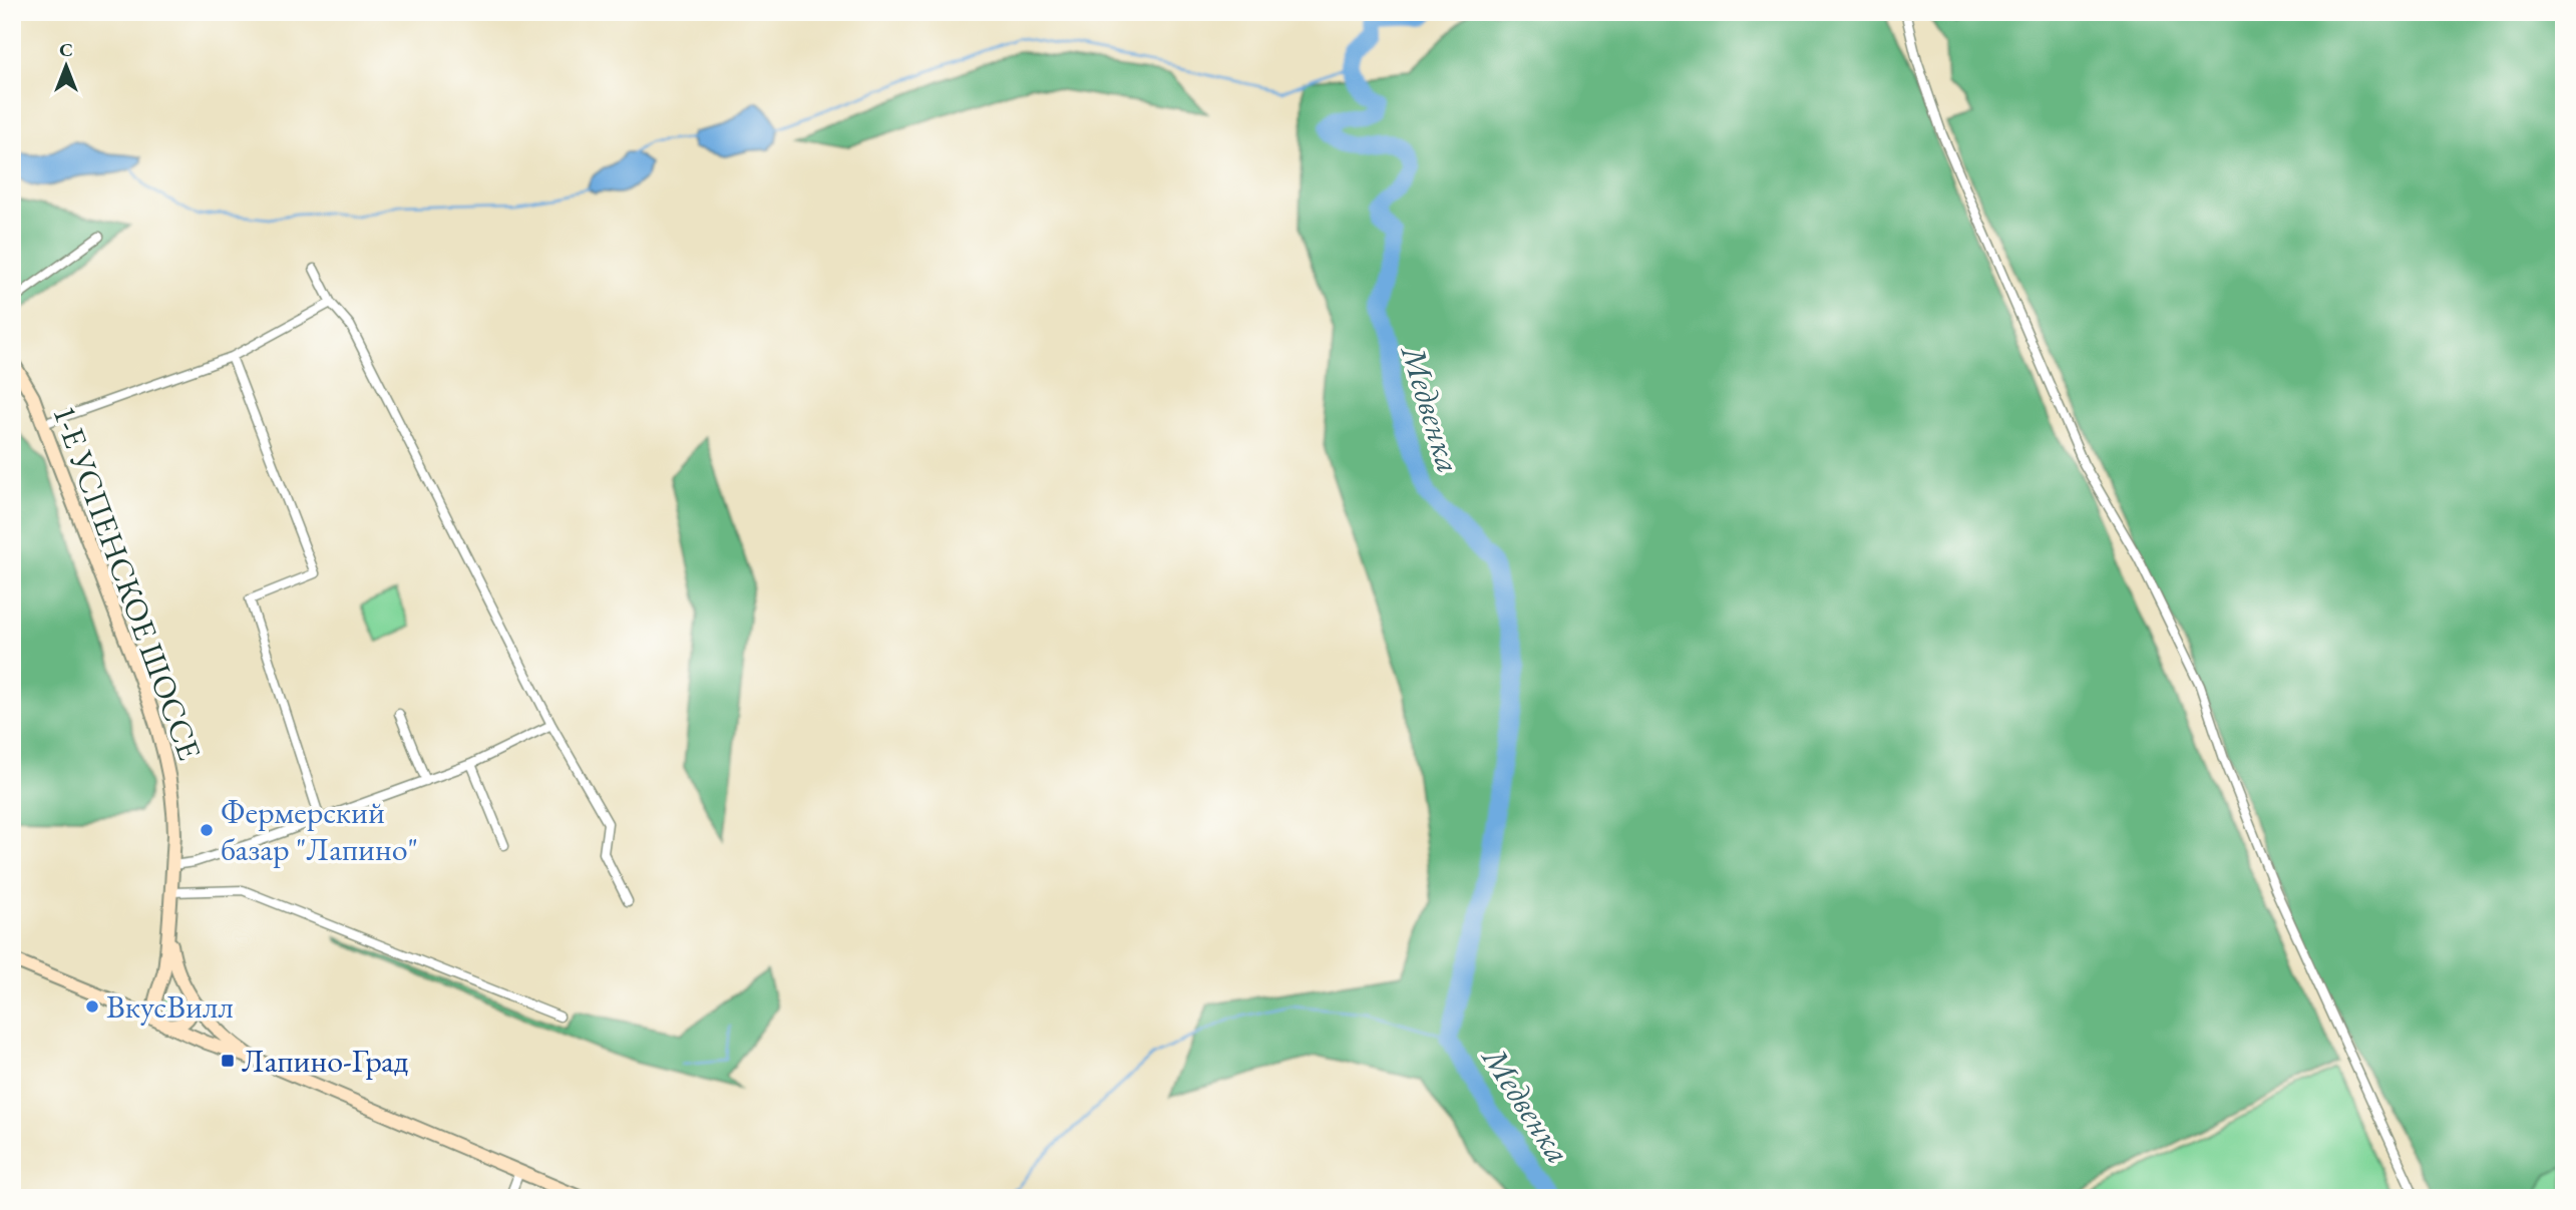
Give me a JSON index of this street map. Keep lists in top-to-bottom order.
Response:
{
  "streets": {
    "main road": ["1-Е УСПЕНСКОЕ ШОССЕ"]
  },
  "water": ["Медвенка"],
  "places": {
    "other": ["Фермерский базар \"Лапино\"", "ВкусВилл"],
    "transit": ["Лапино-Град"]
  },
  "north": "top"
}
